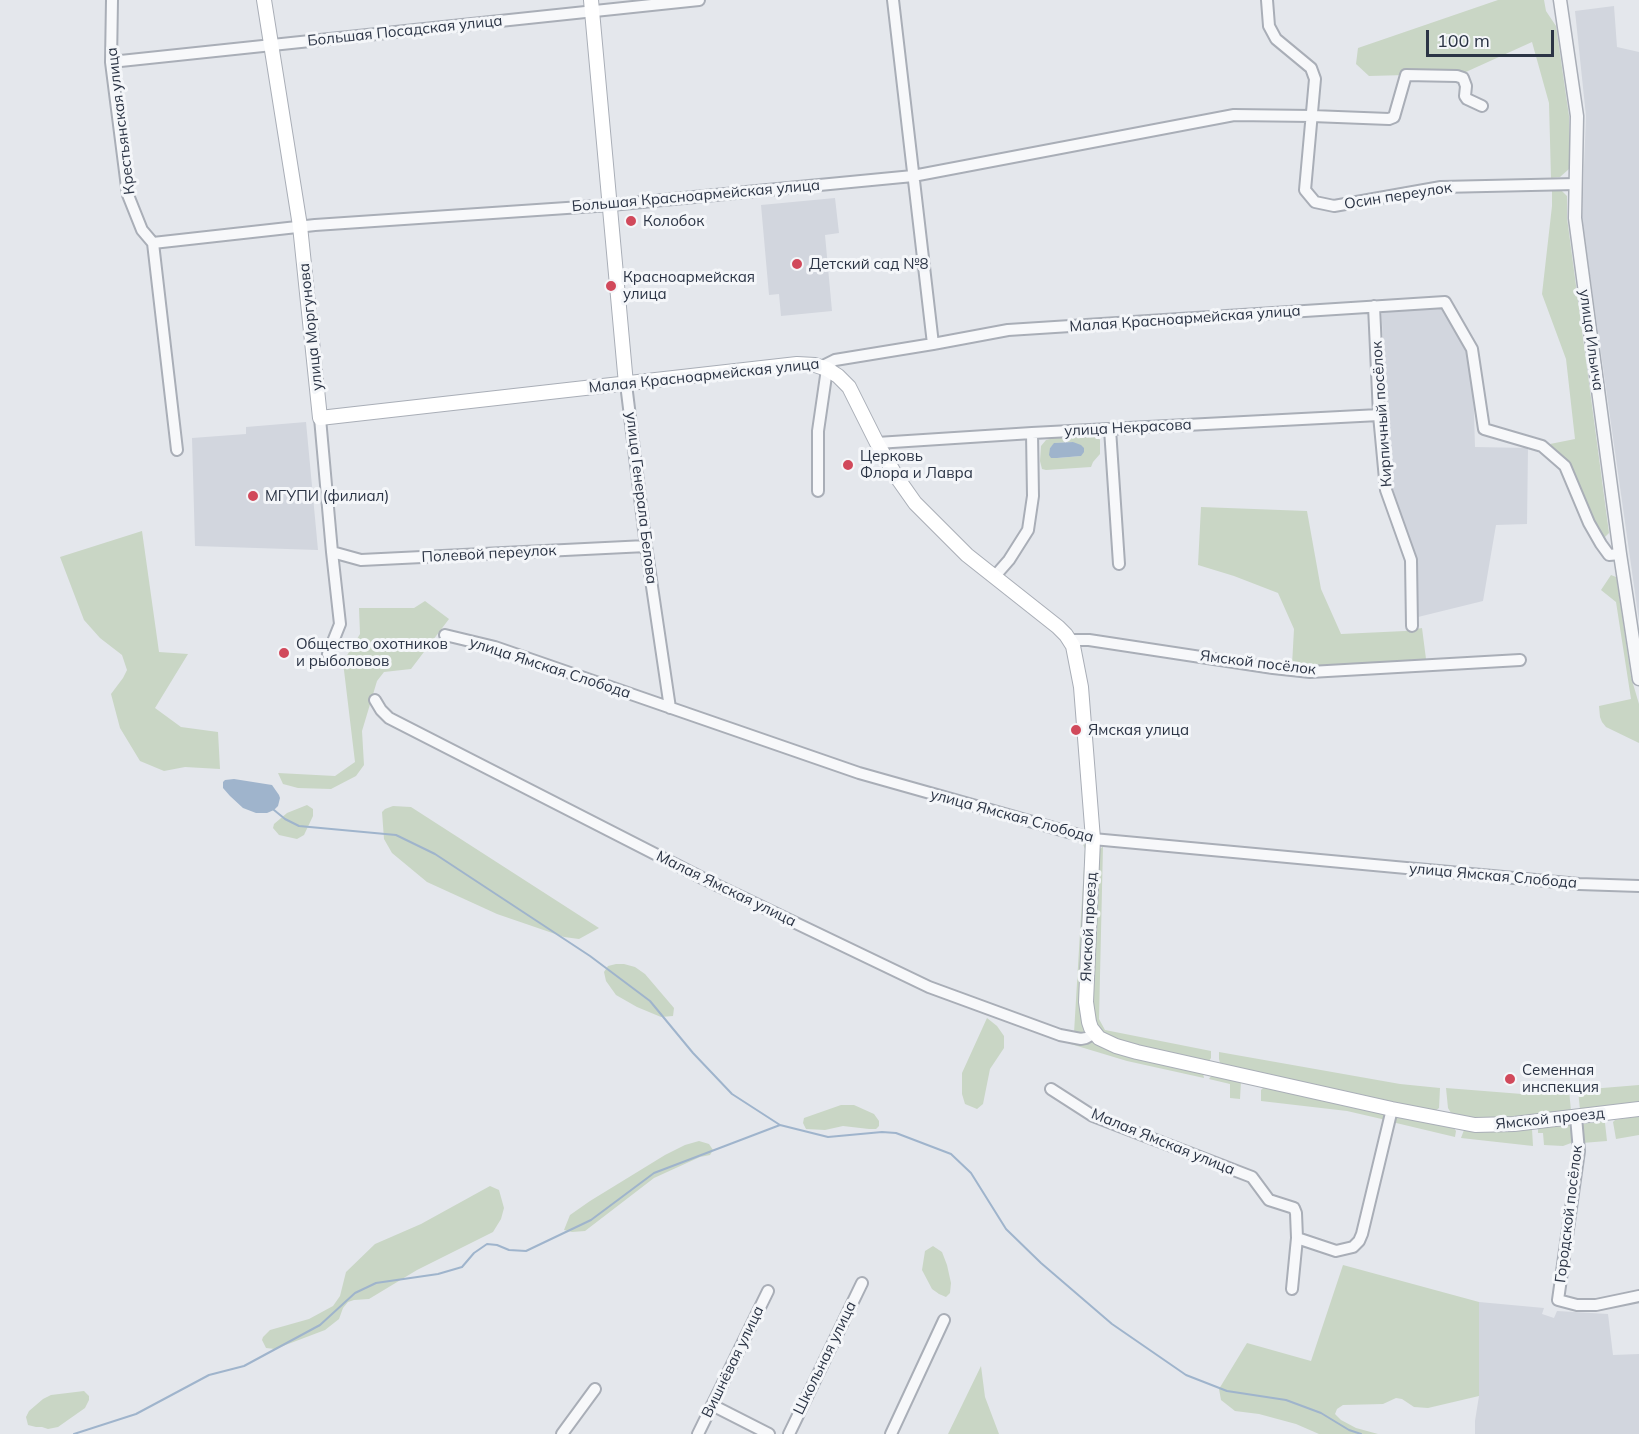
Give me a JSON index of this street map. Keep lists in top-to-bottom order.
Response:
{
  "streets": {
    "main road": [
      "Малая Красноармейская улица",
      "улица Моргунова",
      "улица Генерала Белова",
      "Ямской проезд"
    ],
    "street": [
      "Большая Посадская улица",
      "Крестьянская улица",
      "Большая Красноармейская улица",
      "Осин переулок",
      "улица Ильича",
      "Кирпичный посёлок",
      "улица Некрасова",
      "Полевой переулок",
      "Ямской посёлок",
      "улица Ямская Слобода",
      "Малая Ямская улица",
      "Городской посёлок",
      "Школьная улица",
      "Вишнёвая улица"
    ]
  },
  "crossings": [
    ["Большая Посадская улица", "Крестьянская улица"],
    ["Большая Посадская улица", "улица Моргунова"],
    ["Большая Посадская улица", "улица Генерала Белова"],
    ["Крестьянская улица", "Большая Красноармейская улица"],
    ["Большая Красноармейская улица", "Осин переулок"],
    ["Большая Красноармейская улица", "улица Моргунова"],
    ["Большая Красноармейская улица", "улица Генерала Белова"],
    ["Осин переулок", "улица Ильича"],
    ["Малая Красноармейская улица", "улица Моргунова"],
    ["Малая Красноармейская улица", "улица Ильича"],
    ["Малая Красноармейская улица", "Кирпичный посёлок"],
    ["Малая Красноармейская улица", "улица Генерала Белова"],
    ["улица Моргунова", "Полевой переулок"],
    ["Кирпичный посёлок", "улица Некрасова"],
    ["улица Генерала Белова", "Полевой переулок"],
    ["улица Генерала Белова", "улица Ямская Слобода"],
    ["Ямской посёлок", "Ямской проезд"],
    ["улица Ямская Слобода", "Ямской проезд"],
    ["Малая Ямская улица", "Ямской проезд"],
    ["Ямской проезд", "Городской посёлок"]
  ],
  "places": [
    "Колобок",
    "Детский сад №8",
    "Красноармейская улица",
    "Церковь Флора и Лавра",
    "МГУПИ (филиал)",
    "Общество охотников и рыболовов",
    "Ямская улица",
    "Семенная инспекция"
  ],
  "scale_bar": "100 m"
}
